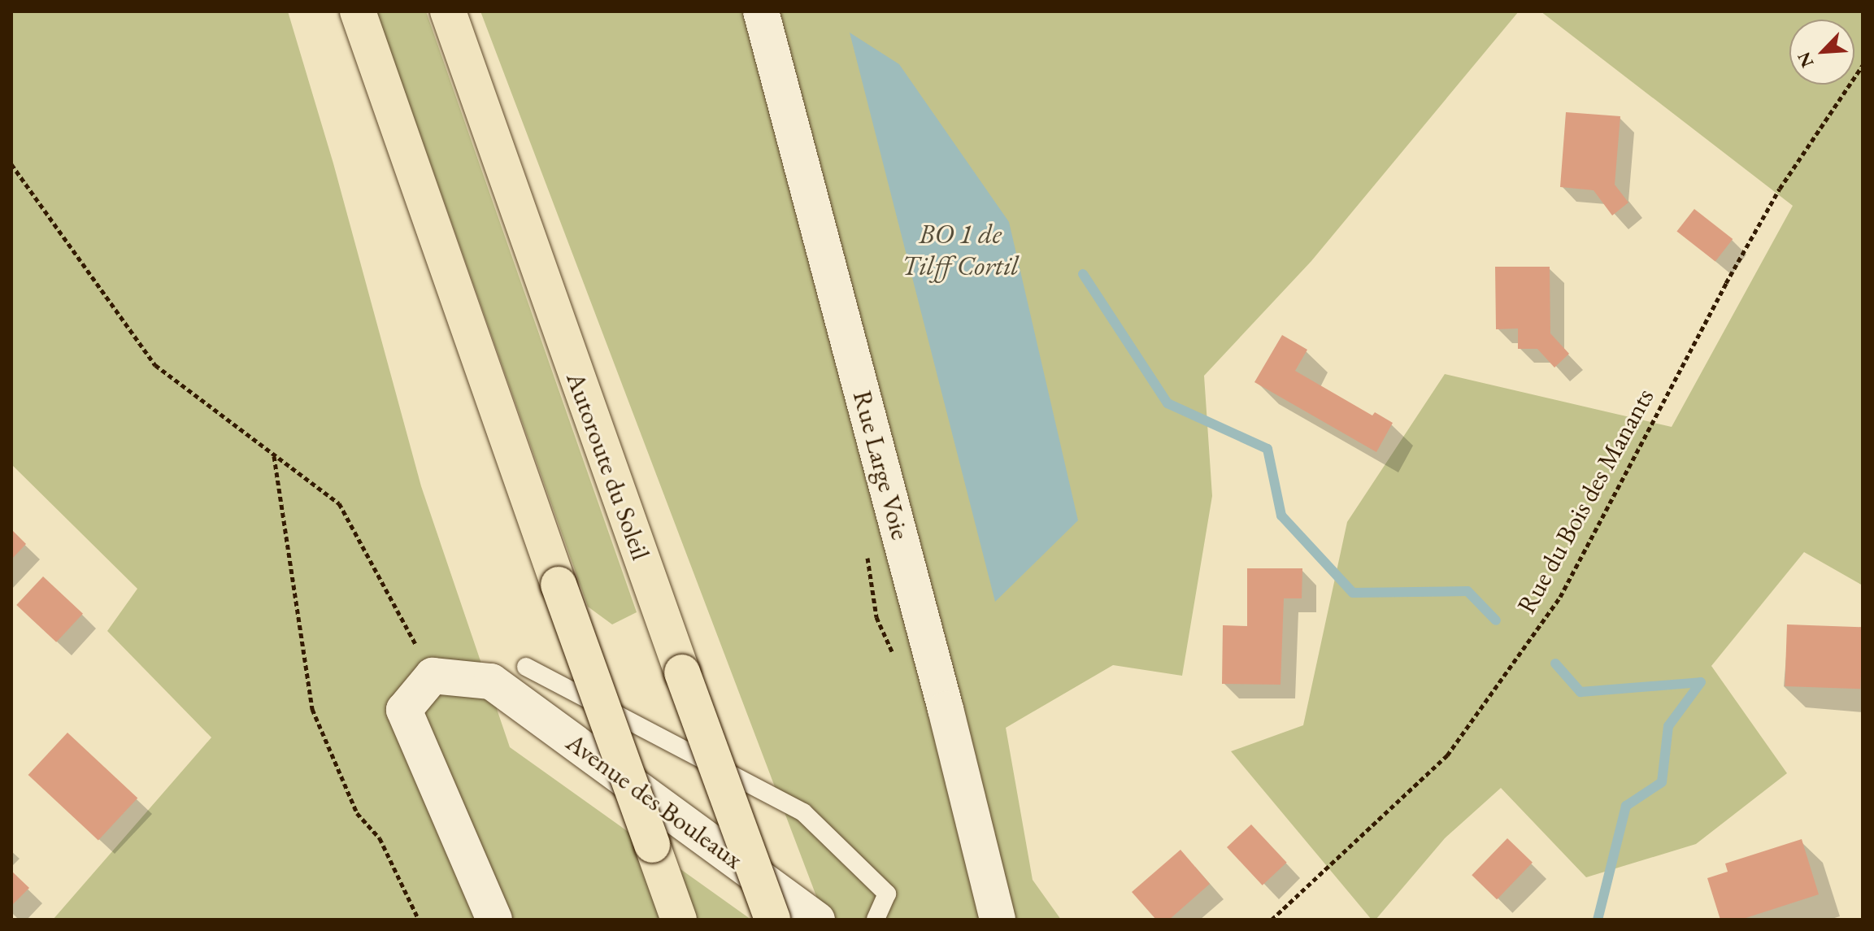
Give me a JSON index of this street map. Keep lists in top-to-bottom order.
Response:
{
  "streets": {
    "highway": ["Autoroute du Soleil"],
    "street": ["Rue Large Voie", "Avenue des Bouleaux"],
    "path": ["Rue du Bois des Manants"]
  },
  "water": ["BO 1 de Tilff Cortil"],
  "north": "bottom left"
}
